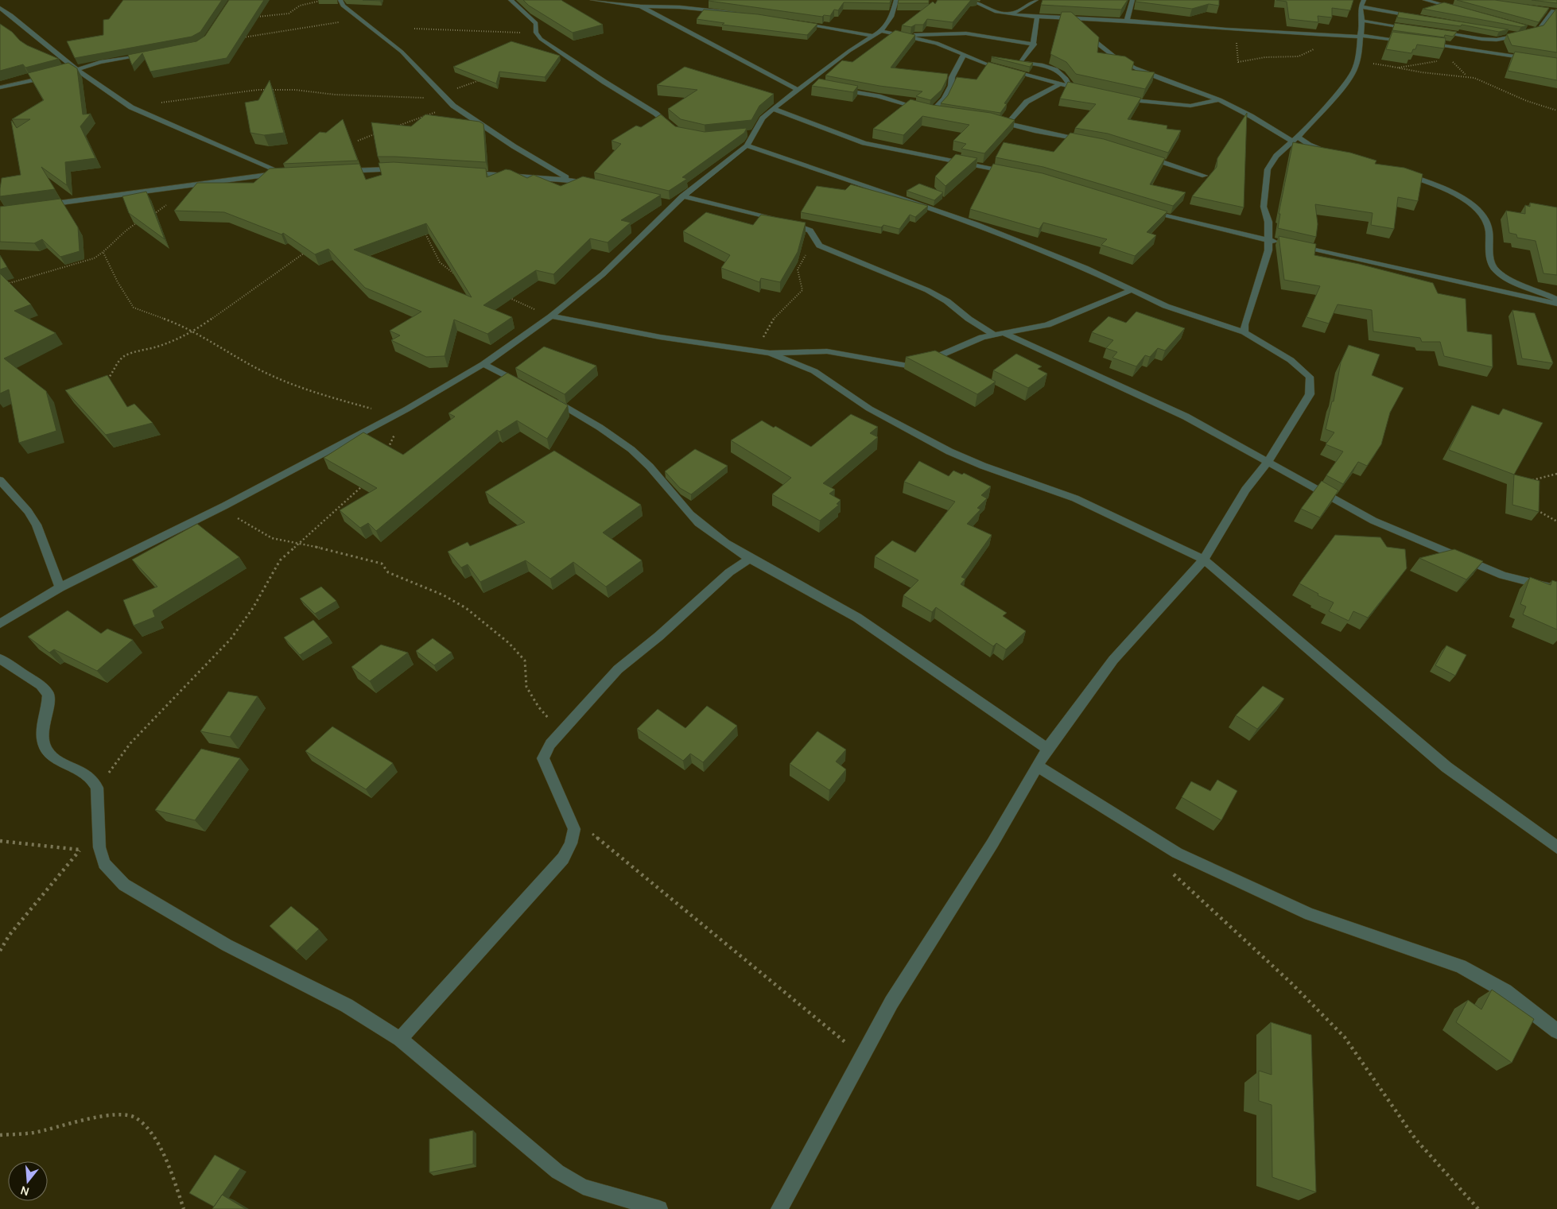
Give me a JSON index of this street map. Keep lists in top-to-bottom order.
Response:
{
  "north": "bottom"
}
